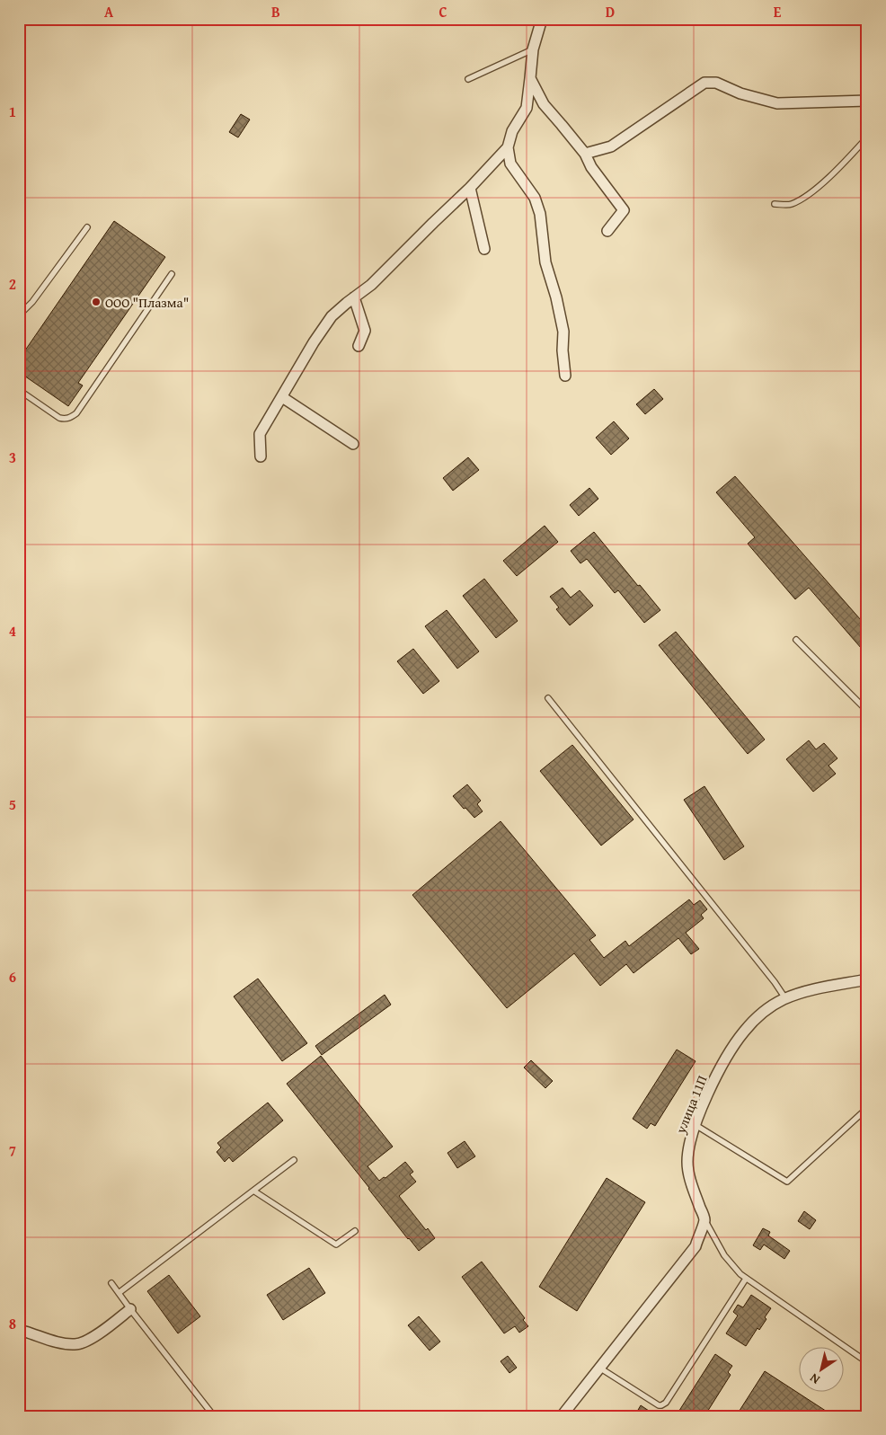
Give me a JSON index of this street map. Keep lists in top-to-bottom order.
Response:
{
  "streets": {
    "street": ["улица 11П"]
  },
  "places": ["ООО \"Плазма\""],
  "north": "bottom left",
  "grid": {
    "columns": [
      "A",
      "B",
      "C",
      "D",
      "E"
    ],
    "rows": [
      "1",
      "2",
      "3",
      "4",
      "5",
      "6",
      "7",
      "8"
    ]
  }
}
